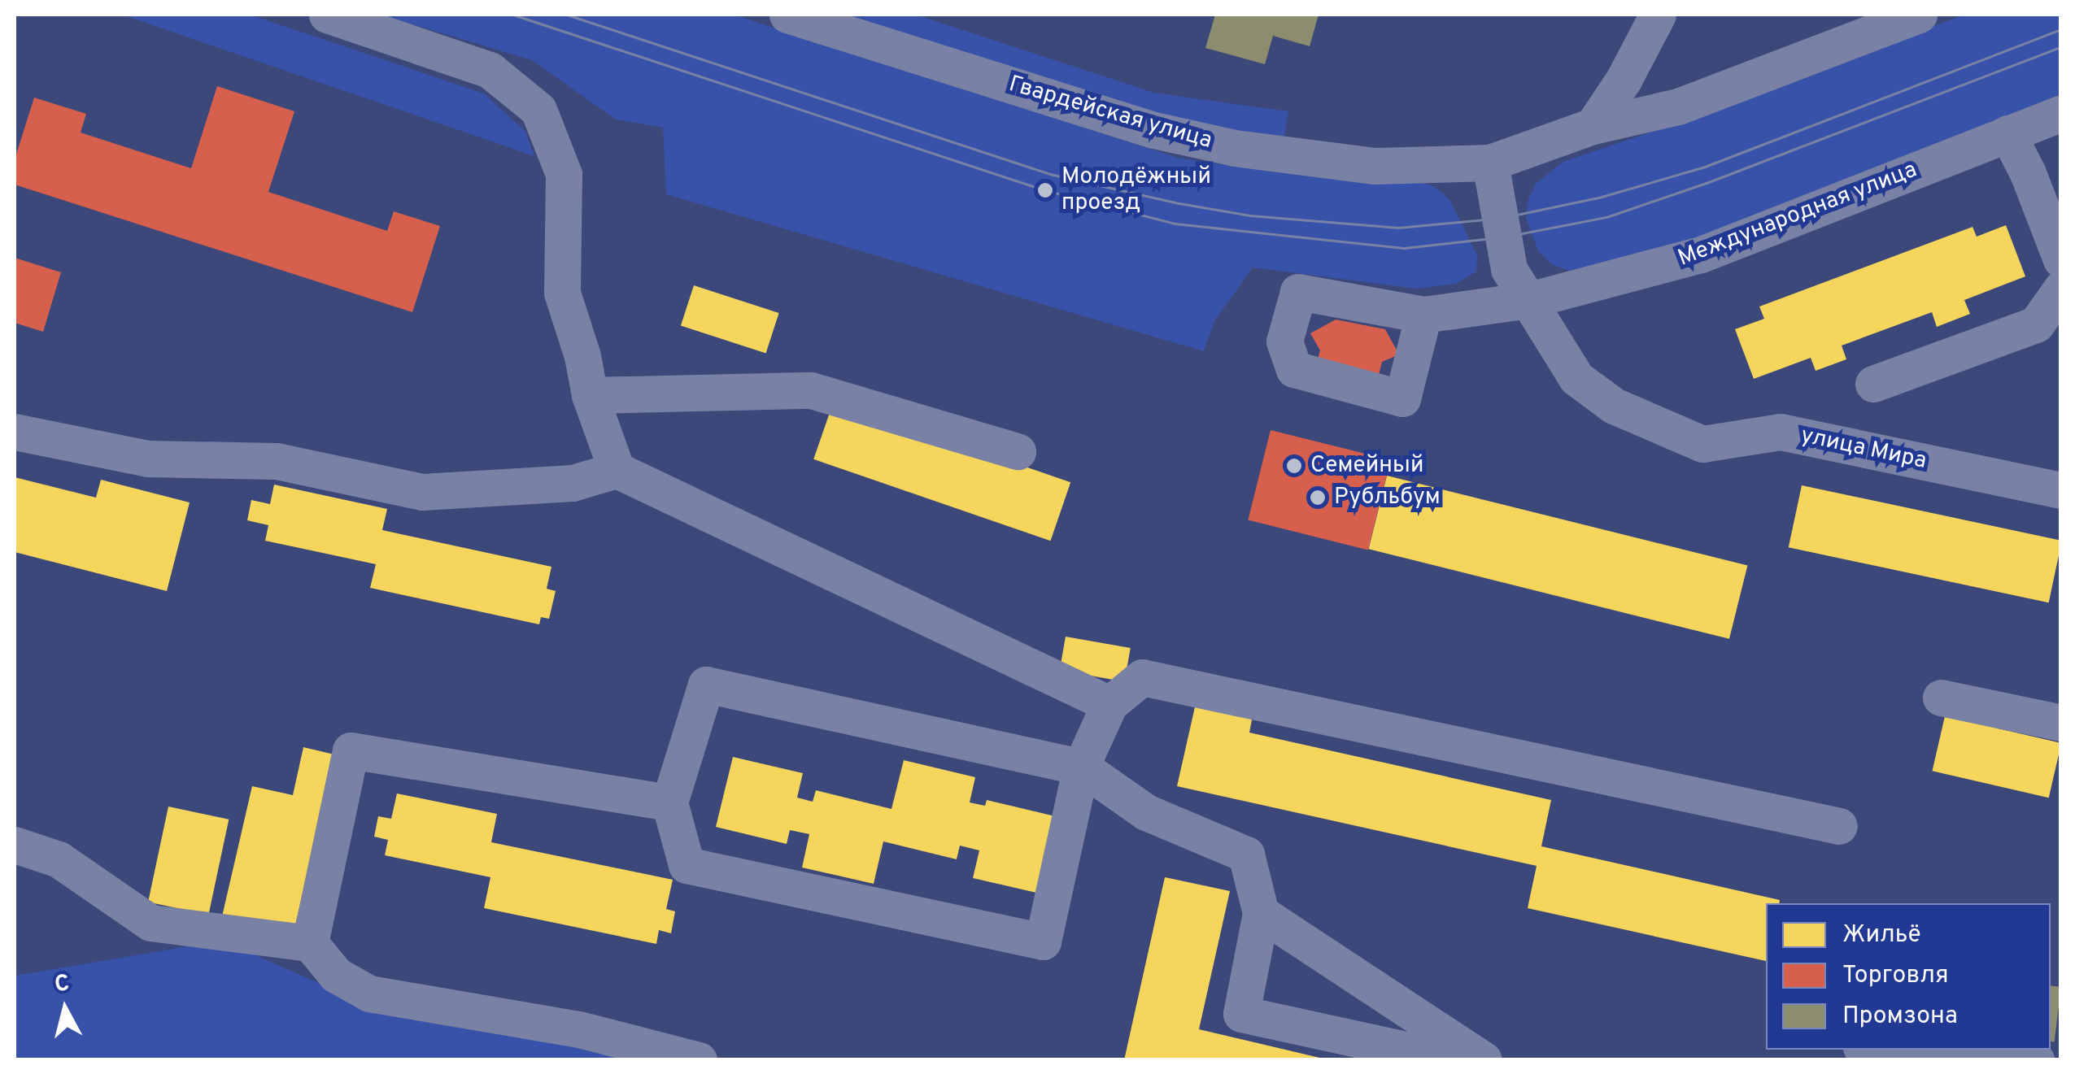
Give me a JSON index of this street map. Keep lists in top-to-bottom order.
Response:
{
  "streets": {
    "street": ["Гвардейская улица", "Международная улица", "улица Мира"]
  },
  "crossings": [
    ["Гвардейская улица", "улица Мира"],
    ["Международная улица", "улица Мира"]
  ],
  "places": ["Молодёжный проезд", "Семейный", "Рубльбум"],
  "legend": ["Жильё", "Торговля", "Промзона"],
  "north": "top"
}
